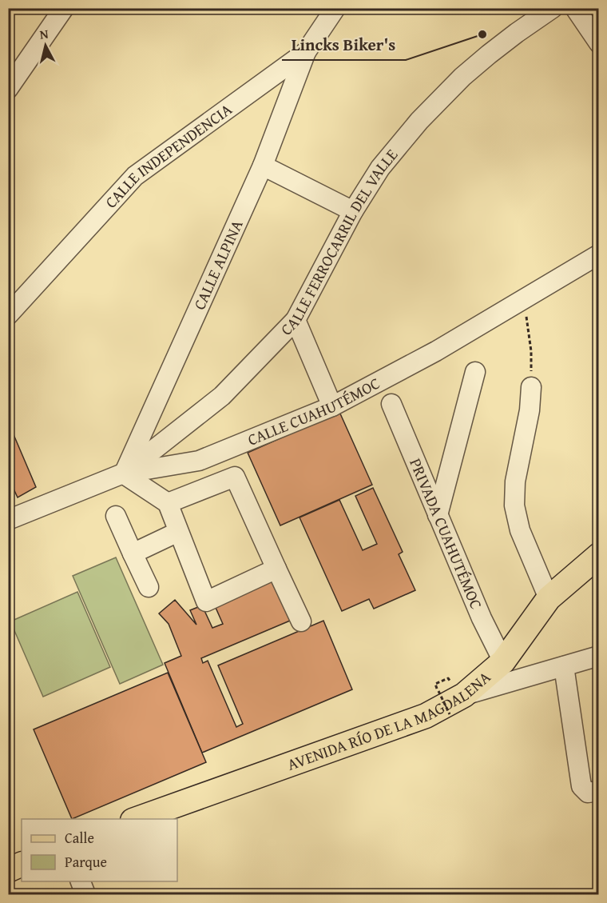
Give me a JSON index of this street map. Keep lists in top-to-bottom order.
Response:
{
  "streets": {
    "main road": ["AVENIDA RÍO DE LA MAGDALENA"],
    "street": [
      "CALLE INDEPENDENCIA",
      "CALLE FERROCARRIL DEL VALLE",
      "CALLE ALPINA",
      "CALLE CUAHUTÉMOC",
      "PRIVADA CUAHUTÉMOC"
    ]
  },
  "crossings": [
    ["CALLE INDEPENDENCIA", "CALLE ALPINA"],
    ["CALLE FERROCARRIL DEL VALLE", "CALLE ALPINA"],
    ["CALLE FERROCARRIL DEL VALLE", "CALLE CUAHUTÉMOC"],
    ["CALLE ALPINA", "CALLE CUAHUTÉMOC"],
    ["PRIVADA CUAHUTÉMOC", "AVENIDA RÍO DE LA MAGDALENA"]
  ],
  "places": ["Lincks Biker's"],
  "legend": ["Calle", "Parque"],
  "north": "top"
}
